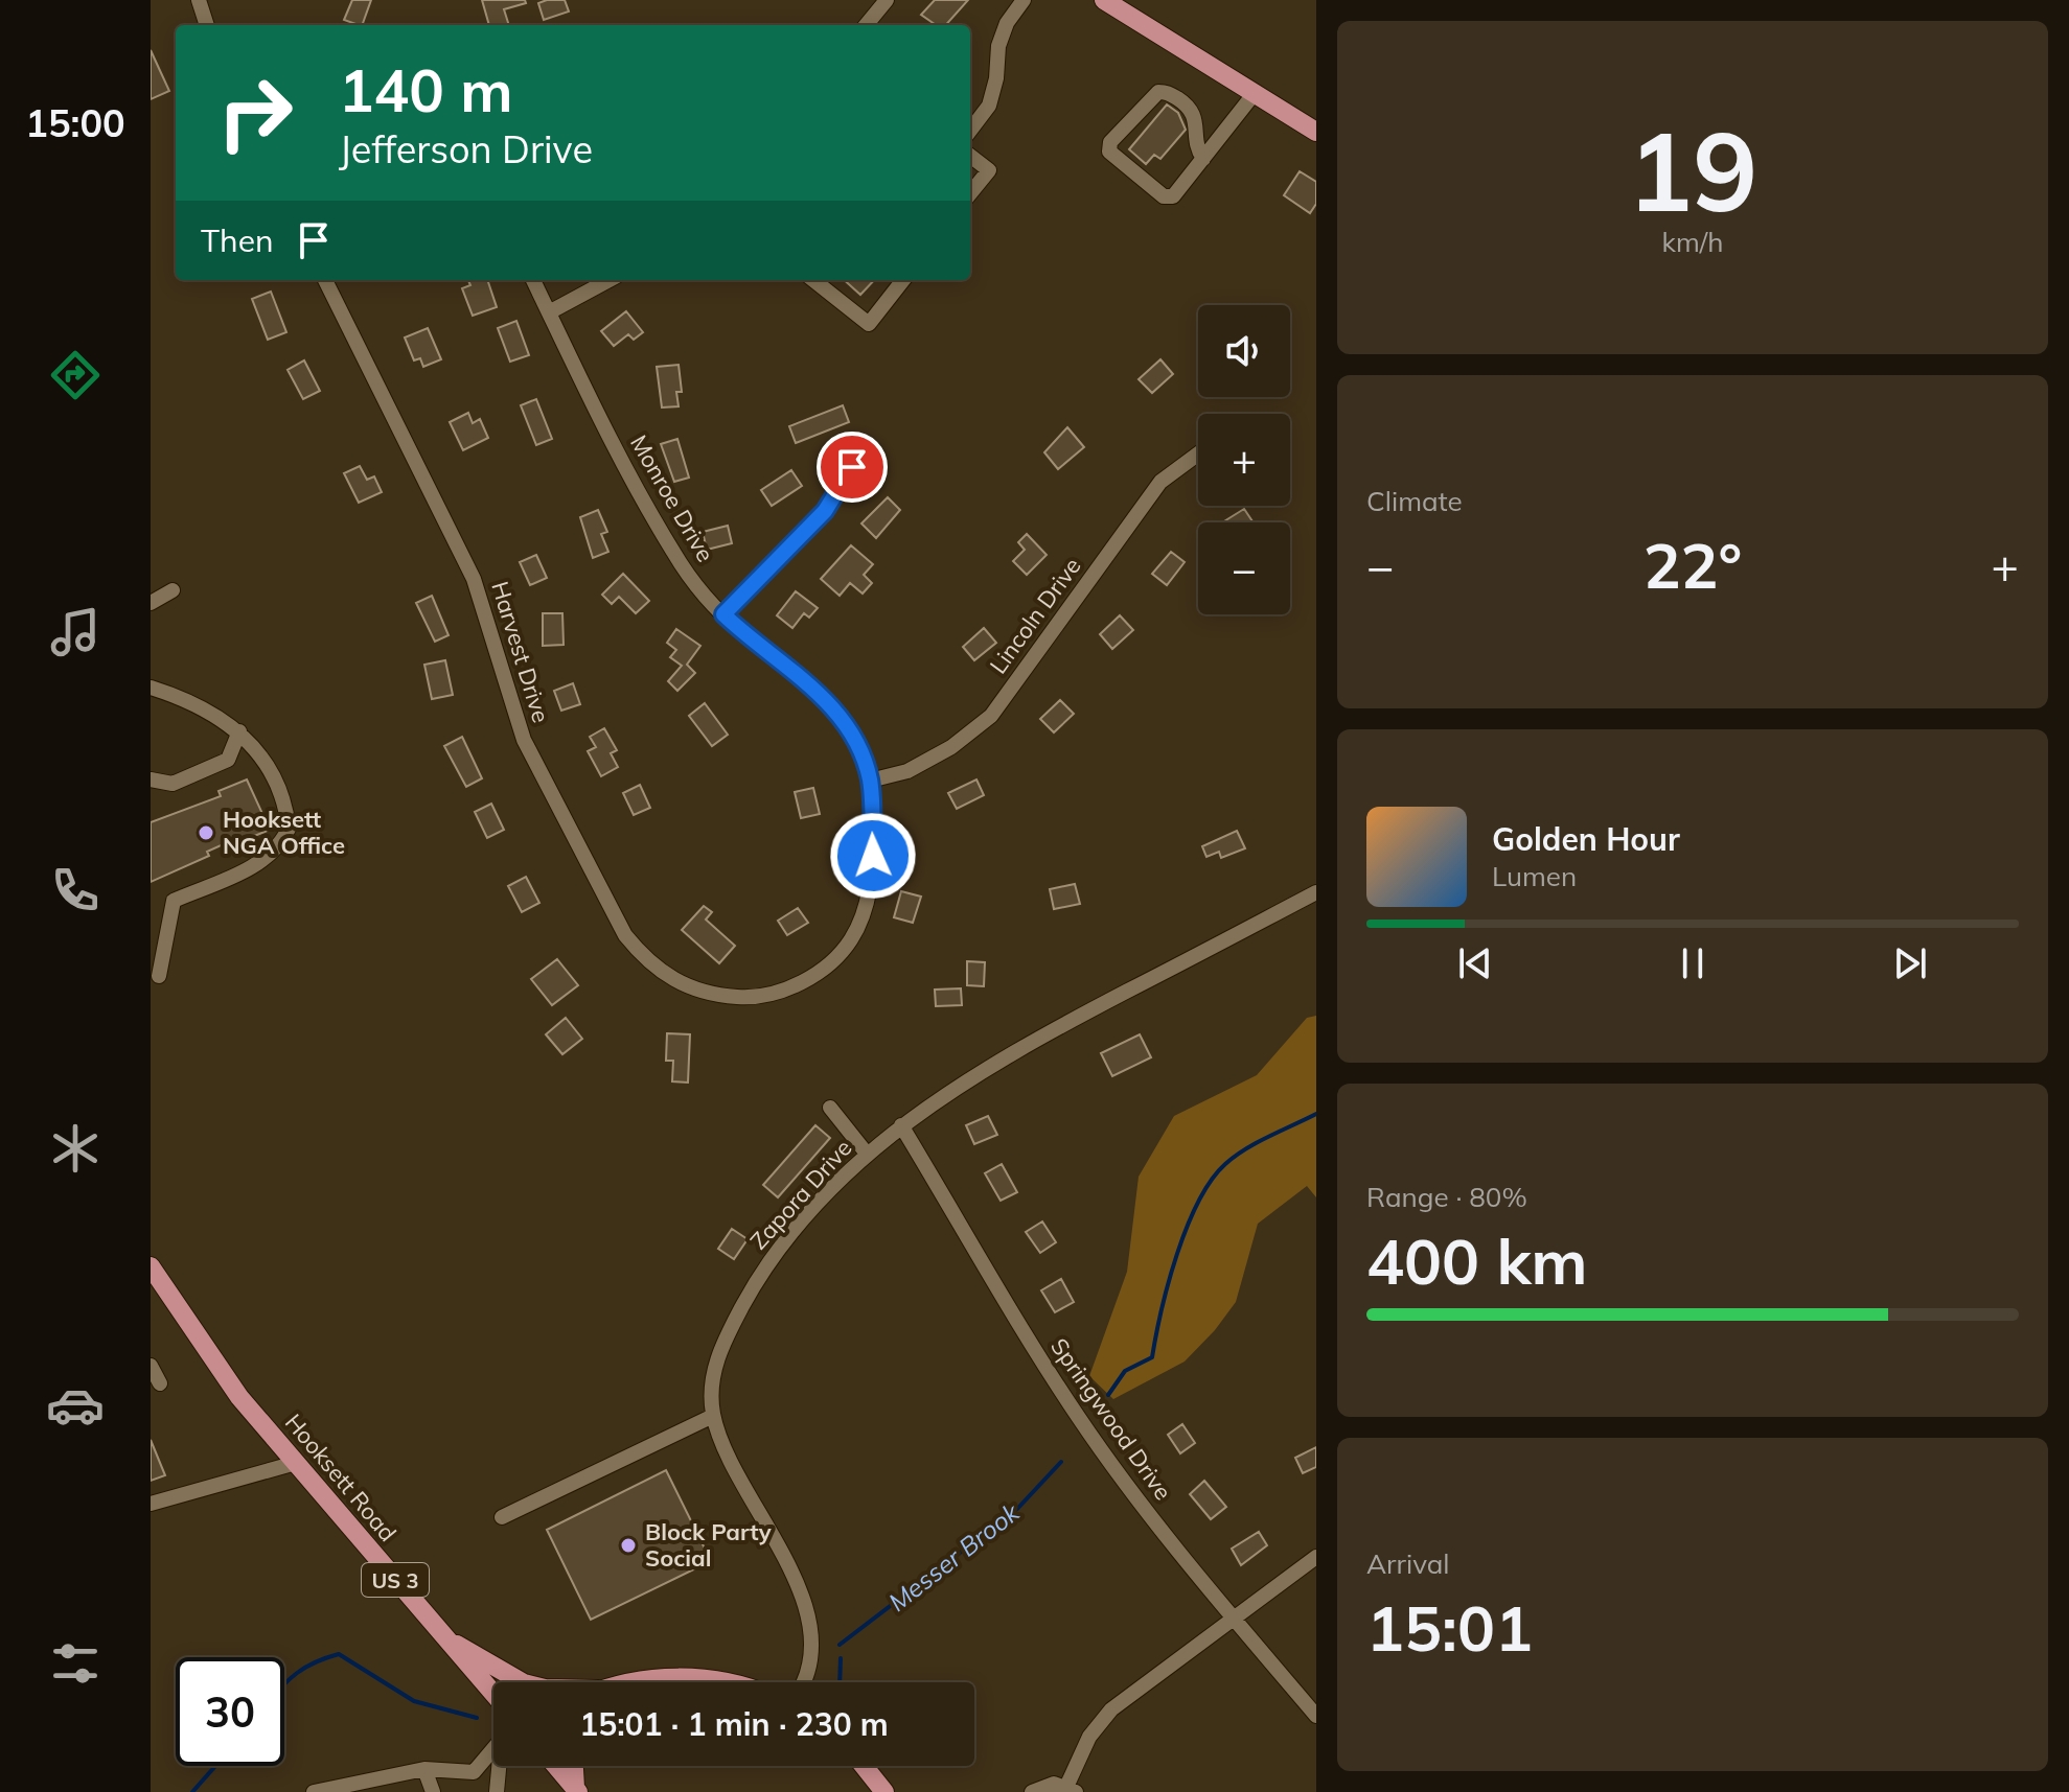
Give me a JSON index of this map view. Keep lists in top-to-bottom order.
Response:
{
  "streets": {
    "main road": ["Hooksett Road", "US 3"],
    "street": [
      "Monroe Drive",
      "Lincoln Drive",
      "Harvest Drive",
      "Zapora Drive",
      "Springwood Drive"
    ]
  },
  "crossings": [
    ["Monroe Drive", "Lincoln Drive"],
    ["Monroe Drive", "Harvest Drive"],
    ["Zapora Drive", "Springwood Drive"]
  ],
  "water": ["Messer Brook"],
  "places": ["Hooksett NGA Office", "Block Party Social"],
  "page": {
    "tabs": "15:00",
    "tile": [
      ["19", "km/h"],
      "Climate",
      ["Range · 80%", "400 km"],
      ["Arrival", "15:01"]
    ],
    "turn": ["140 m", "Jefferson Drive"],
    "then": "Then",
    "map_buttons": ["+", "−"],
    "heat": ["−", "22°", "+"],
    "song": ["Golden Hour", "Lumen"],
    "limit": "30",
    "trip": "15:01 · 1 min · 230 m"
  }
}
